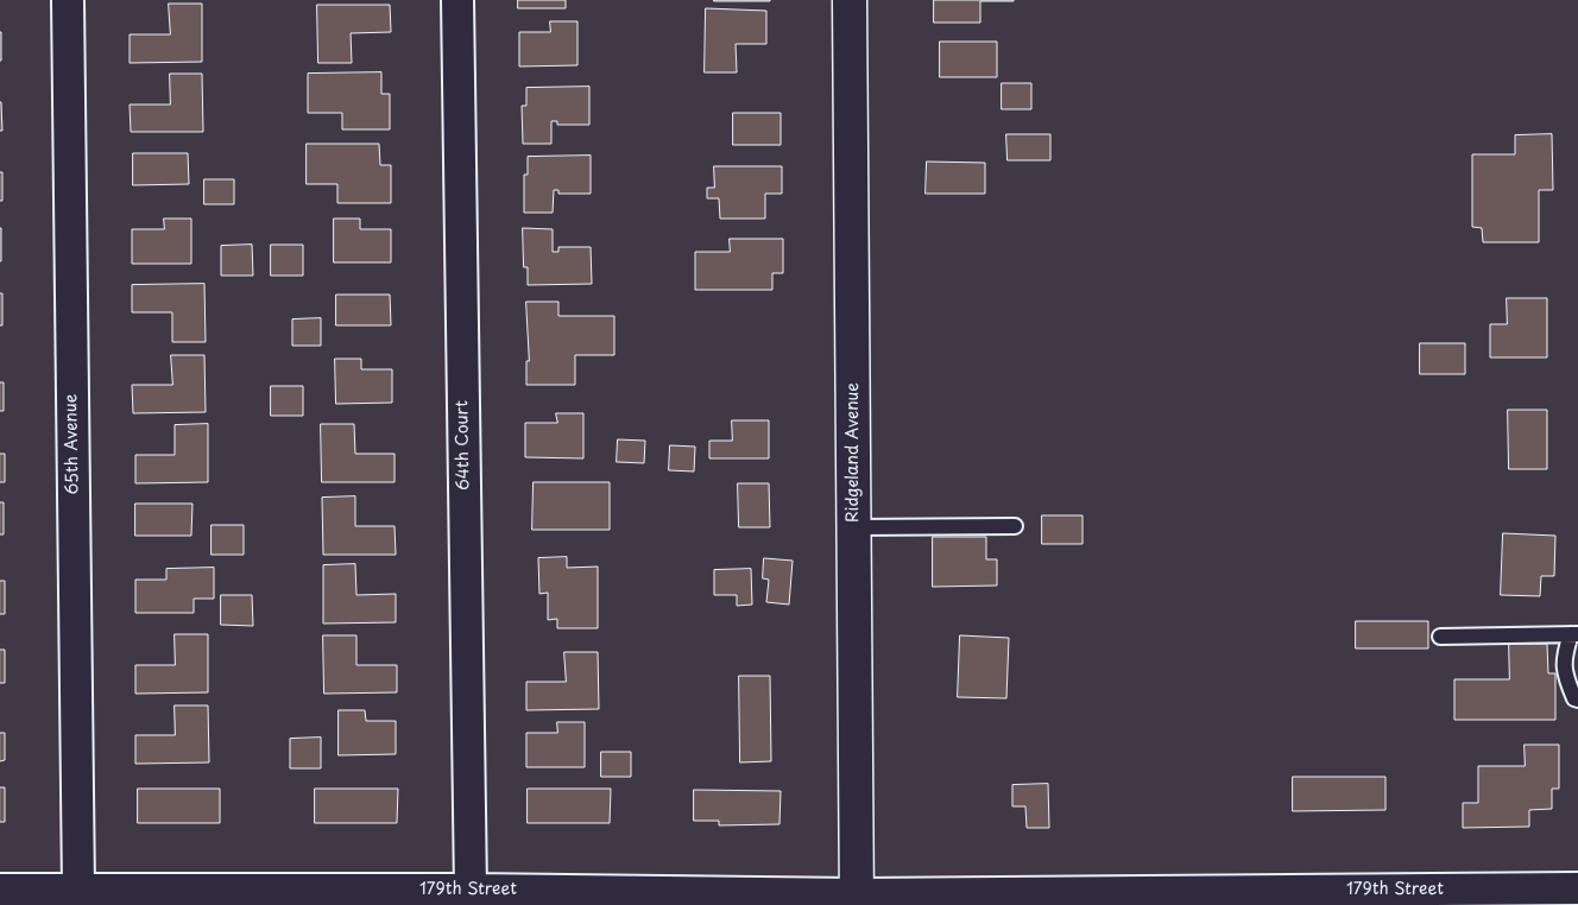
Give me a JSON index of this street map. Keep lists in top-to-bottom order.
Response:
{
  "streets": {
    "street": [
      "65th Avenue",
      "64th Court",
      "Ridgeland Avenue",
      "179th Street"
    ]
  },
  "crossings": [
    ["65th Avenue", "179th Street"],
    ["64th Court", "179th Street"],
    ["Ridgeland Avenue", "179th Street"]
  ]
}
